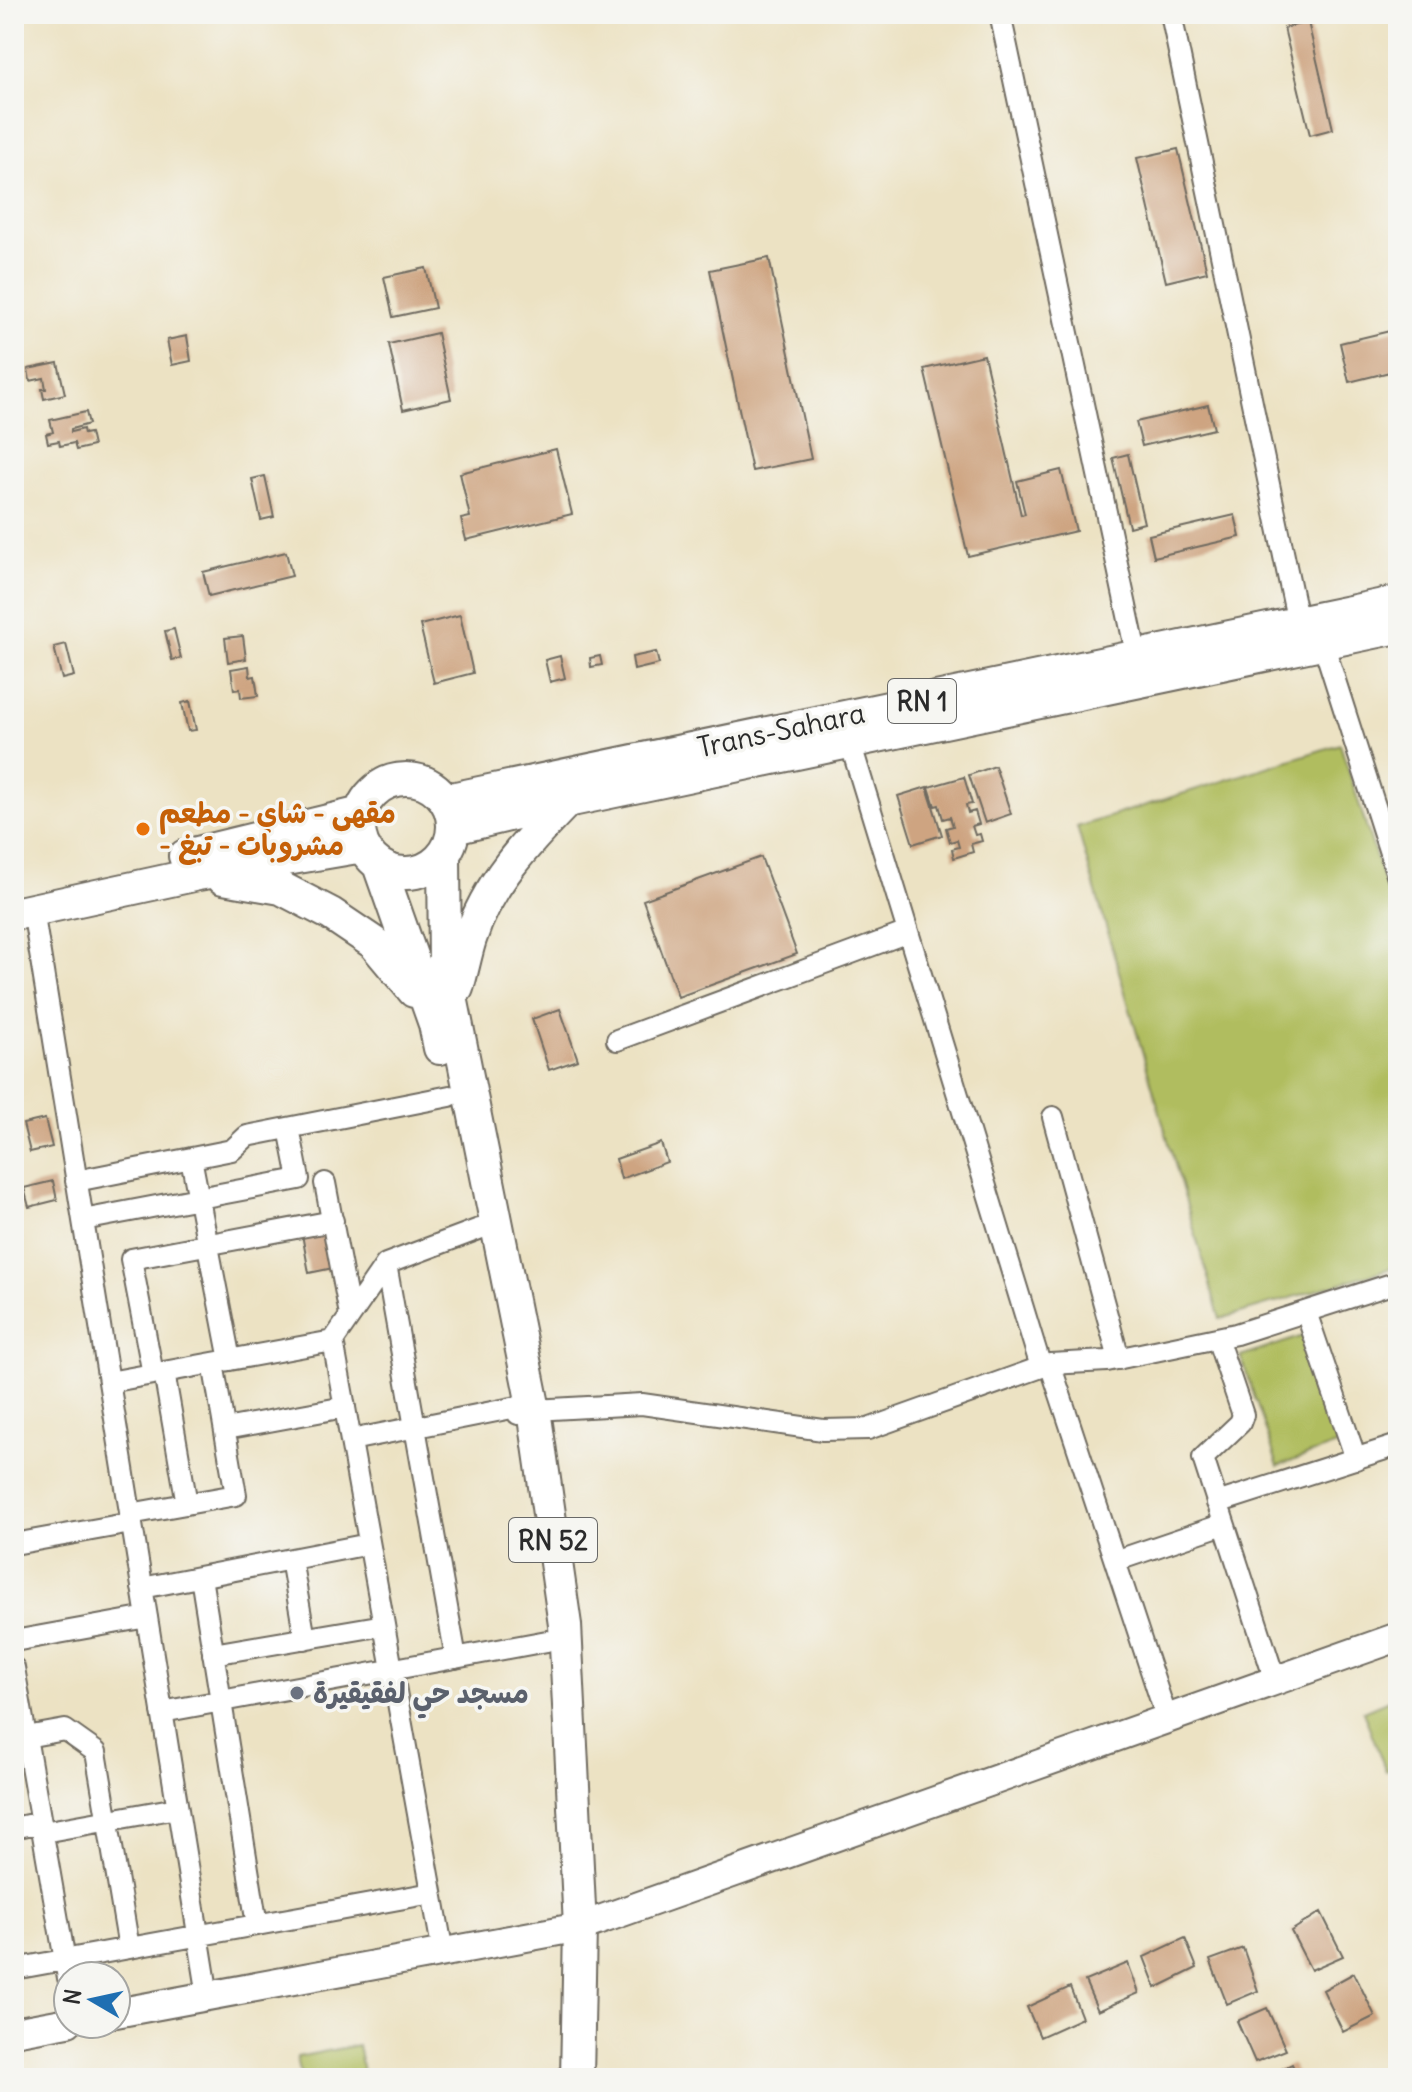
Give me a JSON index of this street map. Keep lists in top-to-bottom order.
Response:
{
  "streets": {
    "main road": ["RN 1", "Trans-Sahara", "RN 52"]
  },
  "places": ["مقهى - شاي - مطعم - مشروبات - تبغ", "مسجد حي لفقيقيرة"],
  "north": "left"
}
